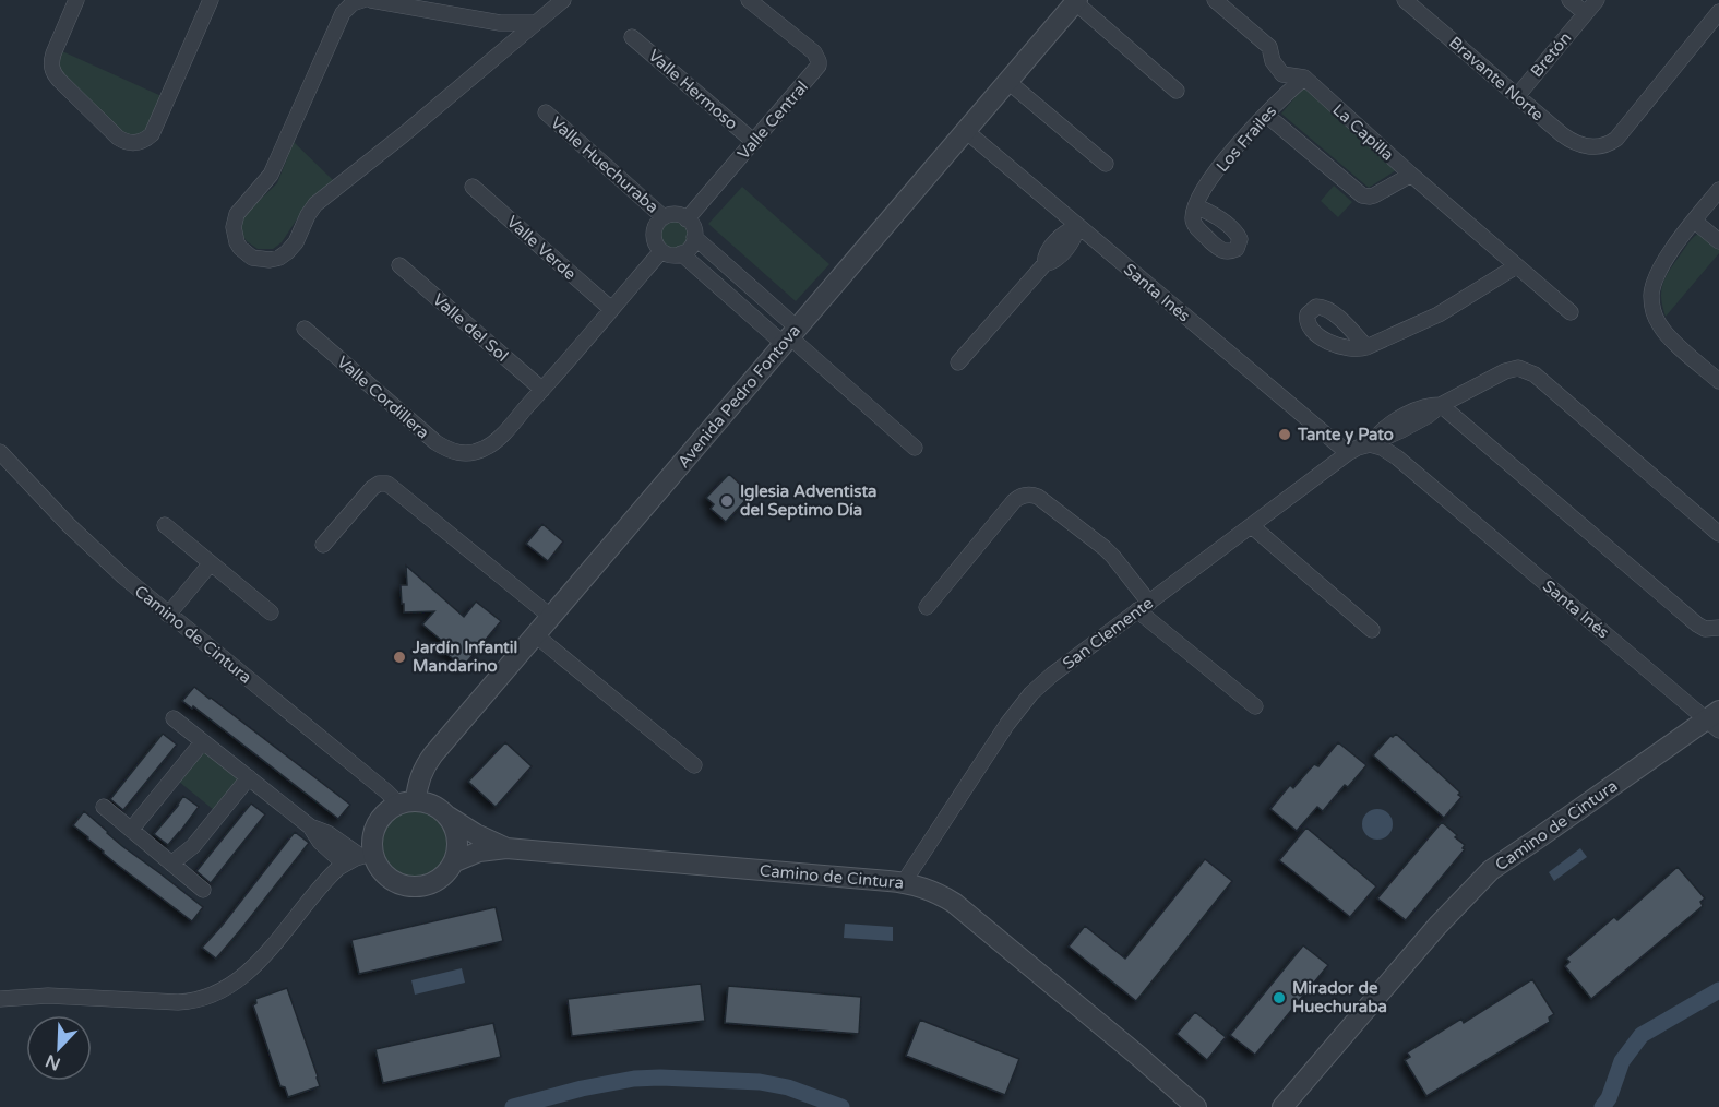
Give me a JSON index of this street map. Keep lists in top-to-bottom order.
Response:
{
  "streets": {
    "street": [
      "Bretón",
      "Bravante Norte",
      "Valle Hermoso",
      "Valle Central",
      "La Capilla",
      "Los Frailes",
      "Valle Huechuraba",
      "Valle Verde",
      "Santa Inés",
      "Valle del Sol",
      "Avenida Pedro Fontova",
      "Valle Cordillera",
      "San Clemente",
      "Camino de Cintura"
    ]
  },
  "crossings": [
    ["Bretón", "Bravante Norte"],
    ["Valle Hermoso", "Valle Central"],
    ["Valle Central", "Valle Huechuraba"],
    ["La Capilla", "Los Frailes"],
    ["Santa Inés", "Avenida Pedro Fontova"],
    ["Santa Inés", "San Clemente"],
    ["Santa Inés", "Camino de Cintura"],
    ["Valle del Sol", "Valle Cordillera"],
    ["Avenida Pedro Fontova", "Camino de Cintura"],
    ["San Clemente", "Camino de Cintura"]
  ],
  "places": [
    "Tante y Pato",
    "Iglesia Adventista del Septimo Día",
    "Jardín Infantil Mandarino",
    "Mirador de Huechuraba"
  ],
  "north": "bottom left"
}
